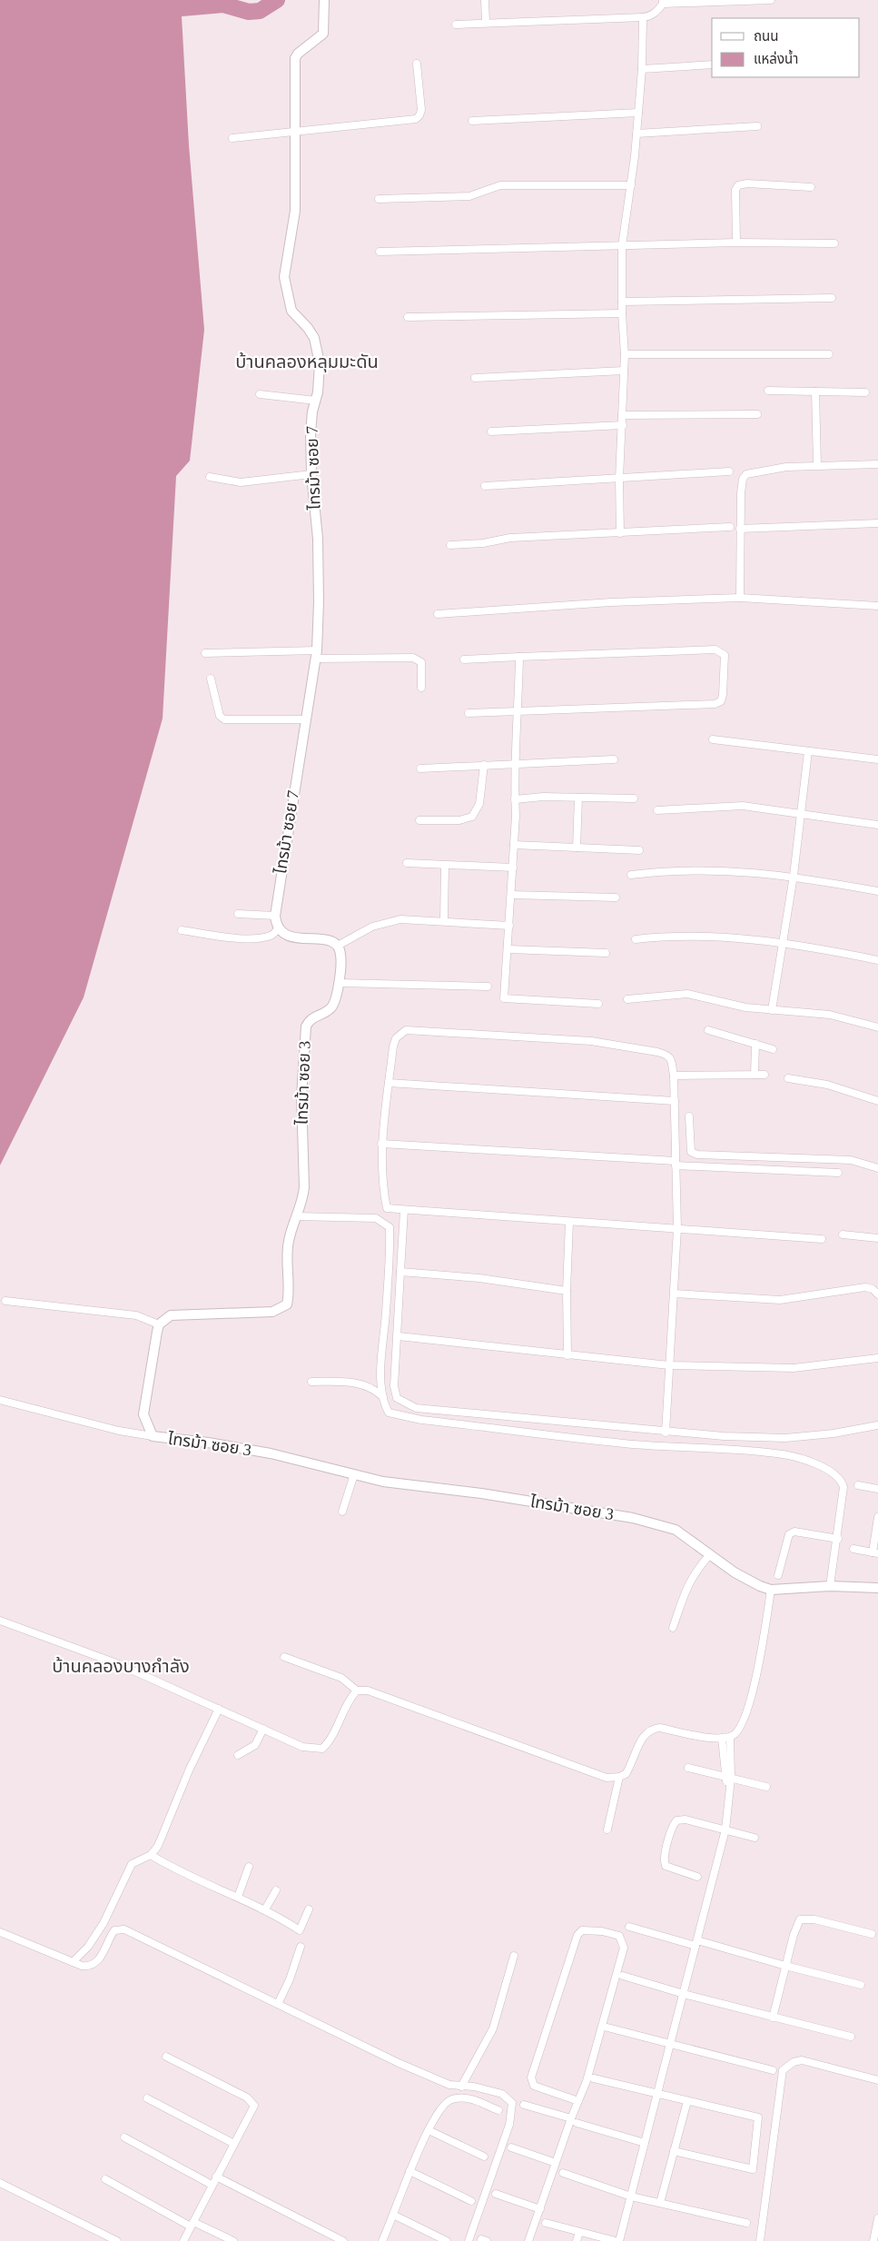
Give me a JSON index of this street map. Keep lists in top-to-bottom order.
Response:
{
  "streets": {
    "street": ["ไทรม้า ซอย 7", "ไทรม้า ซอย 3"]
  },
  "districts": ["บ้านคลองหลุมมะดัน", "บ้านคลองบางกำลัง"],
  "legend": ["ถนน", "แหล่งน้ำ"]
}
